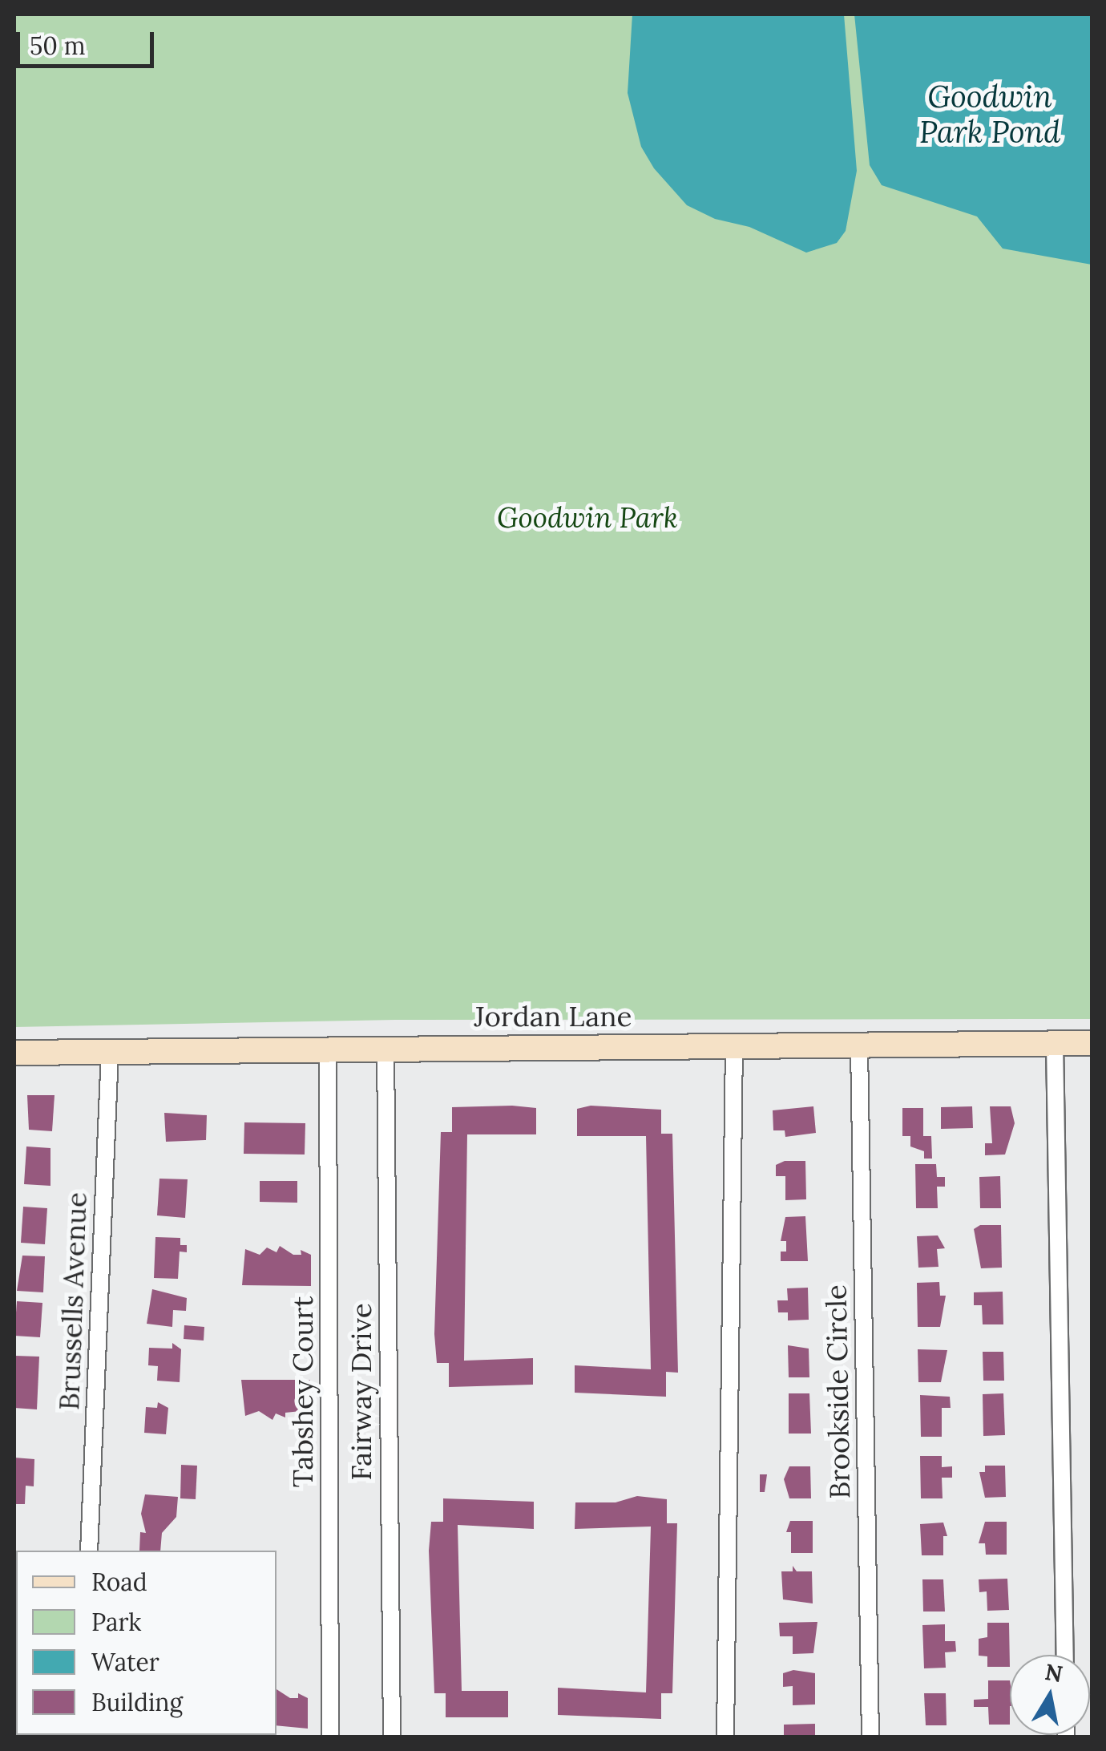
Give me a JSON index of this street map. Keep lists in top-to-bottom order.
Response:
{
  "streets": {
    "main road": ["Jordan Lane"],
    "street": [
      "Brussells Avenue",
      "Tabshey Court",
      "Fairway Drive",
      "Brookside Circle"
    ]
  },
  "crossings": [
    ["Jordan Lane", "Brussells Avenue"],
    ["Jordan Lane", "Tabshey Court"],
    ["Jordan Lane", "Fairway Drive"],
    ["Jordan Lane", "Brookside Circle"]
  ],
  "water": ["Goodwin Park Pond"],
  "parks": ["Goodwin Park"],
  "legend": [
    "Road",
    "Park",
    "Water",
    "Building"
  ],
  "scale_bar": "50 m",
  "north": "top"
}
